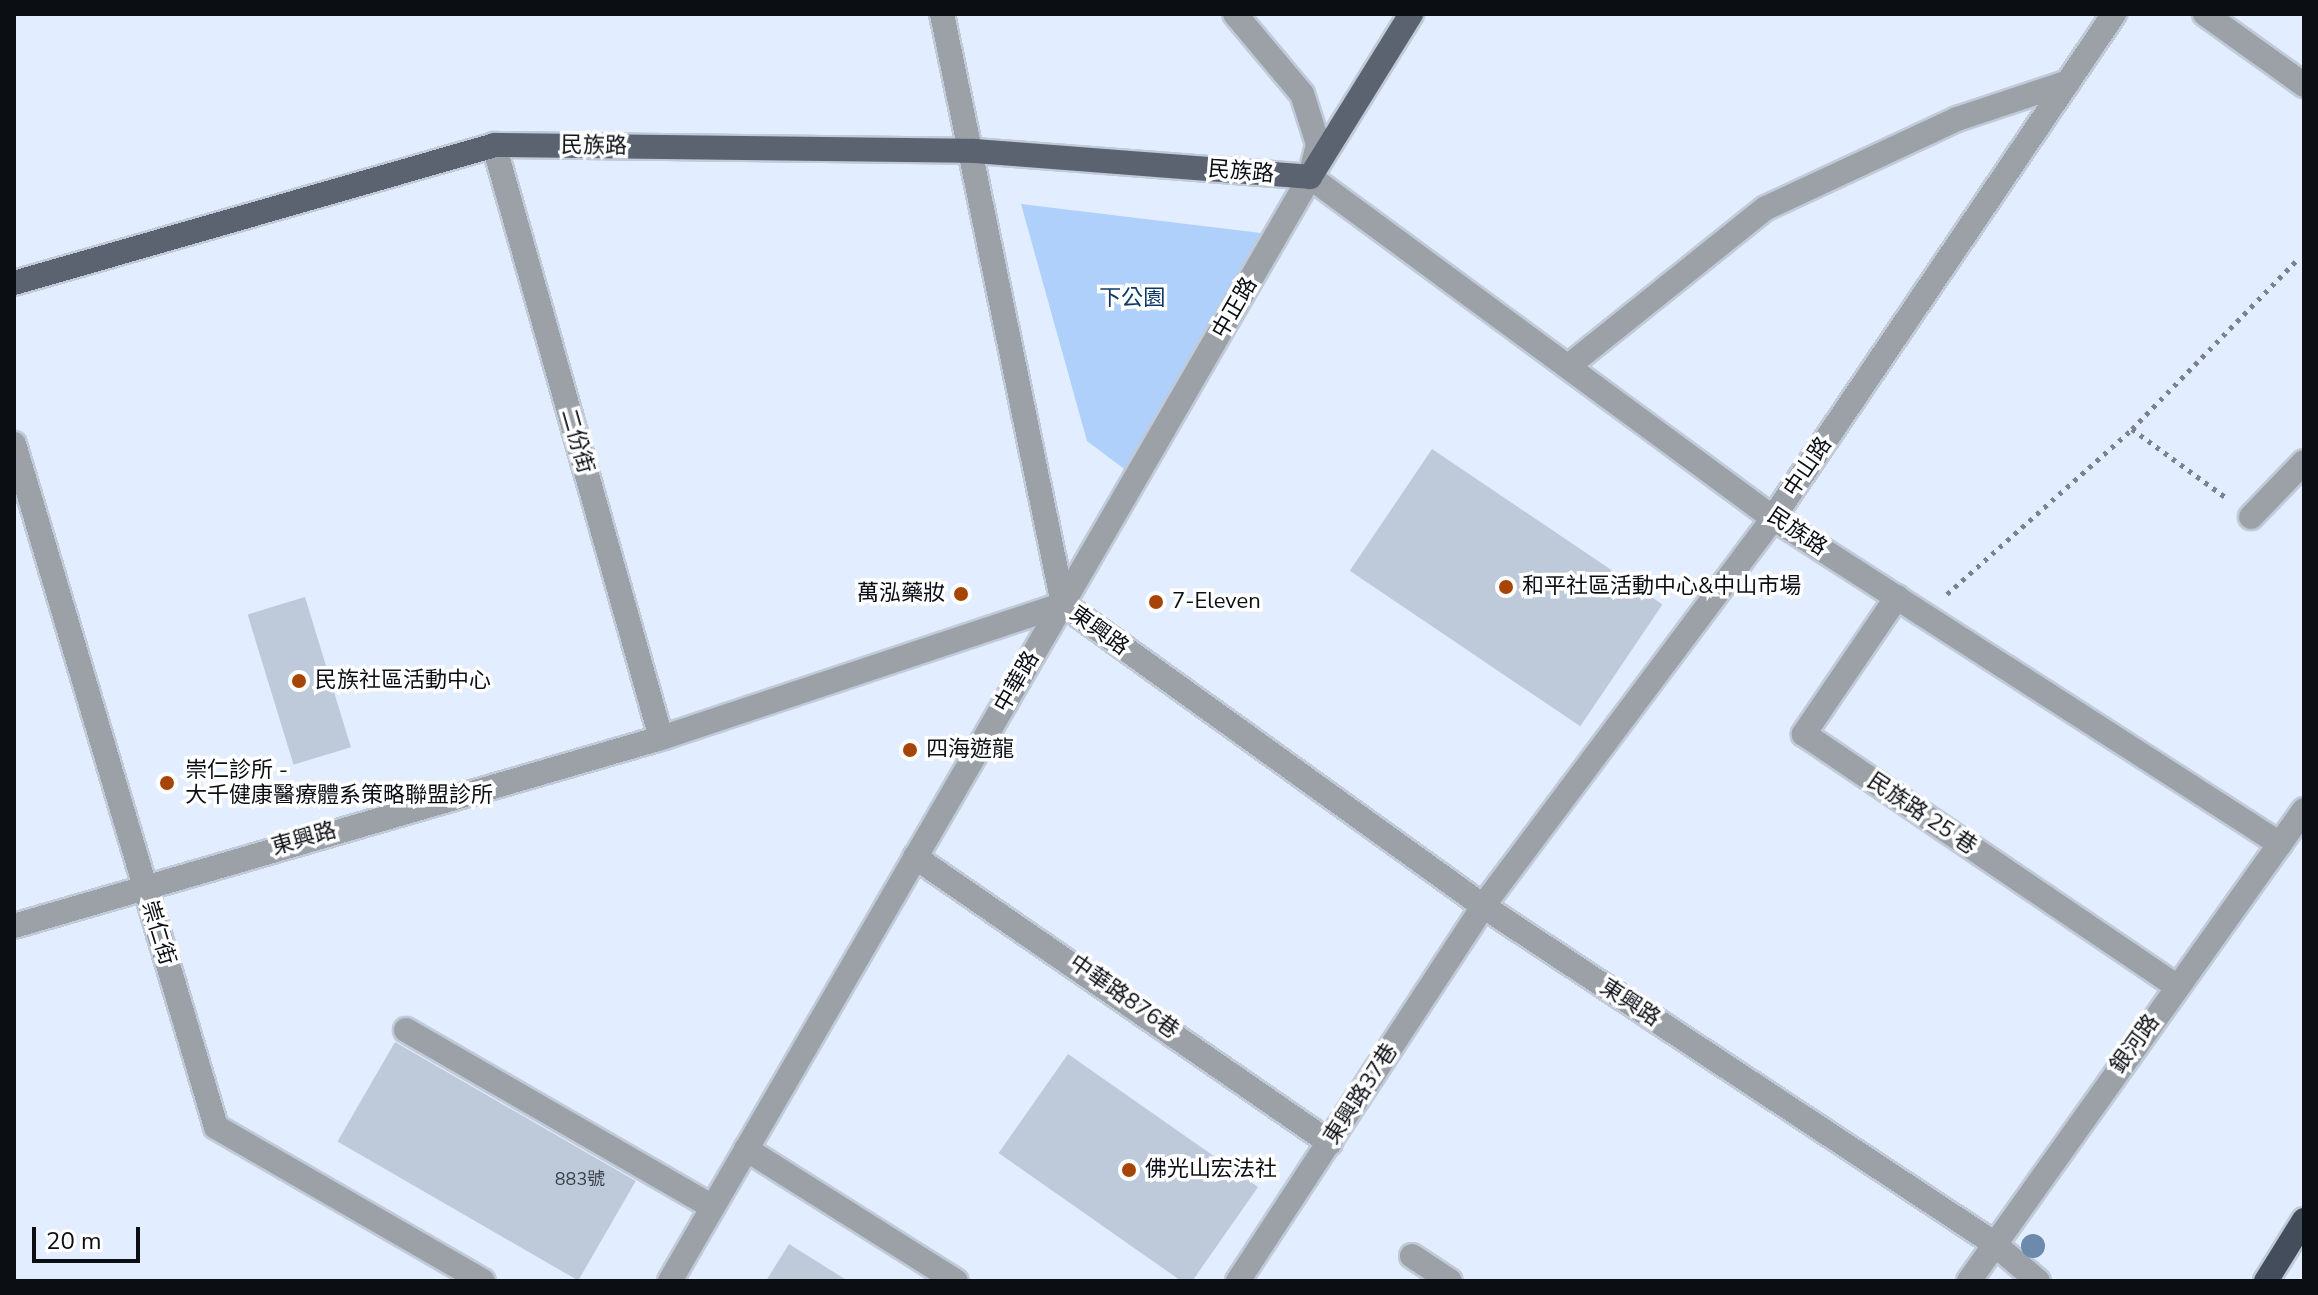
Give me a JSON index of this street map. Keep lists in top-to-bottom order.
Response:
{
  "streets": {
    "main road": ["民族路", "中正路"],
    "street": [
      "二份街",
      "中山路",
      "東興路",
      "中華路",
      "民族路 25 巷",
      "崇仁街",
      "中華路876巷",
      "銀河路",
      "東興路37巷"
    ]
  },
  "crossings": [
    ["民族路", "中正路"],
    ["民族路", "二份街"],
    ["民族路", "中山路"],
    ["民族路", "民族路 25 巷"],
    ["民族路", "銀河路"],
    ["中正路", "東興路"],
    ["中正路", "中華路"],
    ["二份街", "東興路"],
    ["中山路", "東興路"],
    ["中山路", "東興路37巷"],
    ["東興路", "中華路"],
    ["東興路", "崇仁街"],
    ["東興路", "銀河路"],
    ["東興路", "東興路37巷"],
    ["中華路", "中華路876巷"],
    ["民族路 25 巷", "銀河路"],
    ["中華路876巷", "東興路37巷"]
  ],
  "parks": ["下公園"],
  "places": [
    "和平社區活動中心&中山市場",
    "萬泓藥妝",
    "7-Eleven",
    "民族社區活動中心",
    "四海遊龍",
    "崇仁診所 - 大千健康醫療體系策略聯盟診所",
    "佛光山宏法社"
  ],
  "house_numbers": ["883號"],
  "scale_bar": "20 m"
}
